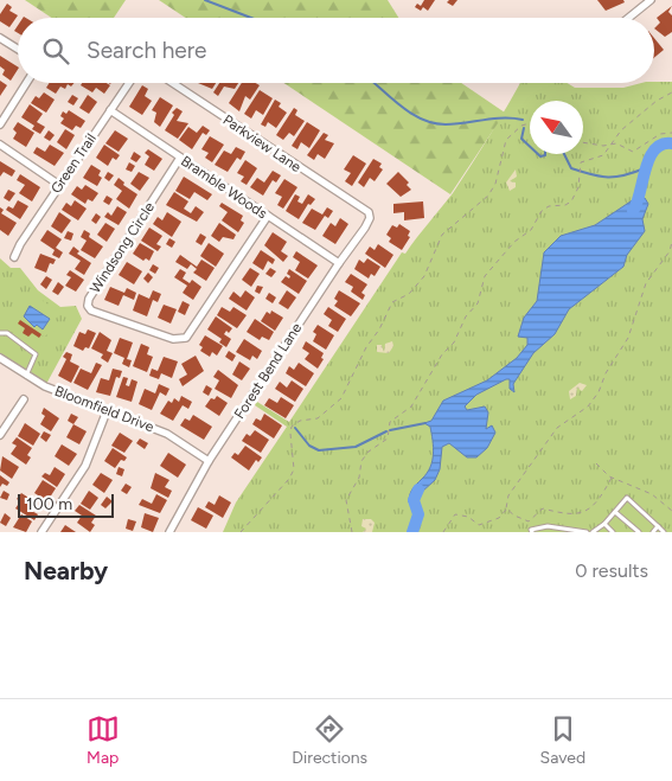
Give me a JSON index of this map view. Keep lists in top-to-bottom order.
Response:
{
  "streets": {
    "street": [
      "Parkview Lane",
      "Green Trail",
      "Bramble Woods",
      "Windsong Circle",
      "Forest Bend Lane",
      "Bloomfield Drive"
    ]
  },
  "crossings": [
    ["Parkview Lane", "Forest Bend Lane"],
    ["Green Trail", "Bramble Woods"],
    ["Bramble Woods", "Windsong Circle"],
    ["Bramble Woods", "Forest Bend Lane"],
    ["Forest Bend Lane", "Bloomfield Drive"]
  ],
  "scale_bar": "100 m",
  "north": "top left",
  "page": {
    "search": "Search here",
    "scale": "100 m",
    "heading": ["Nearby", "0 results"],
    "nav": ["Map", "Directions", "Saved"]
  }
}
